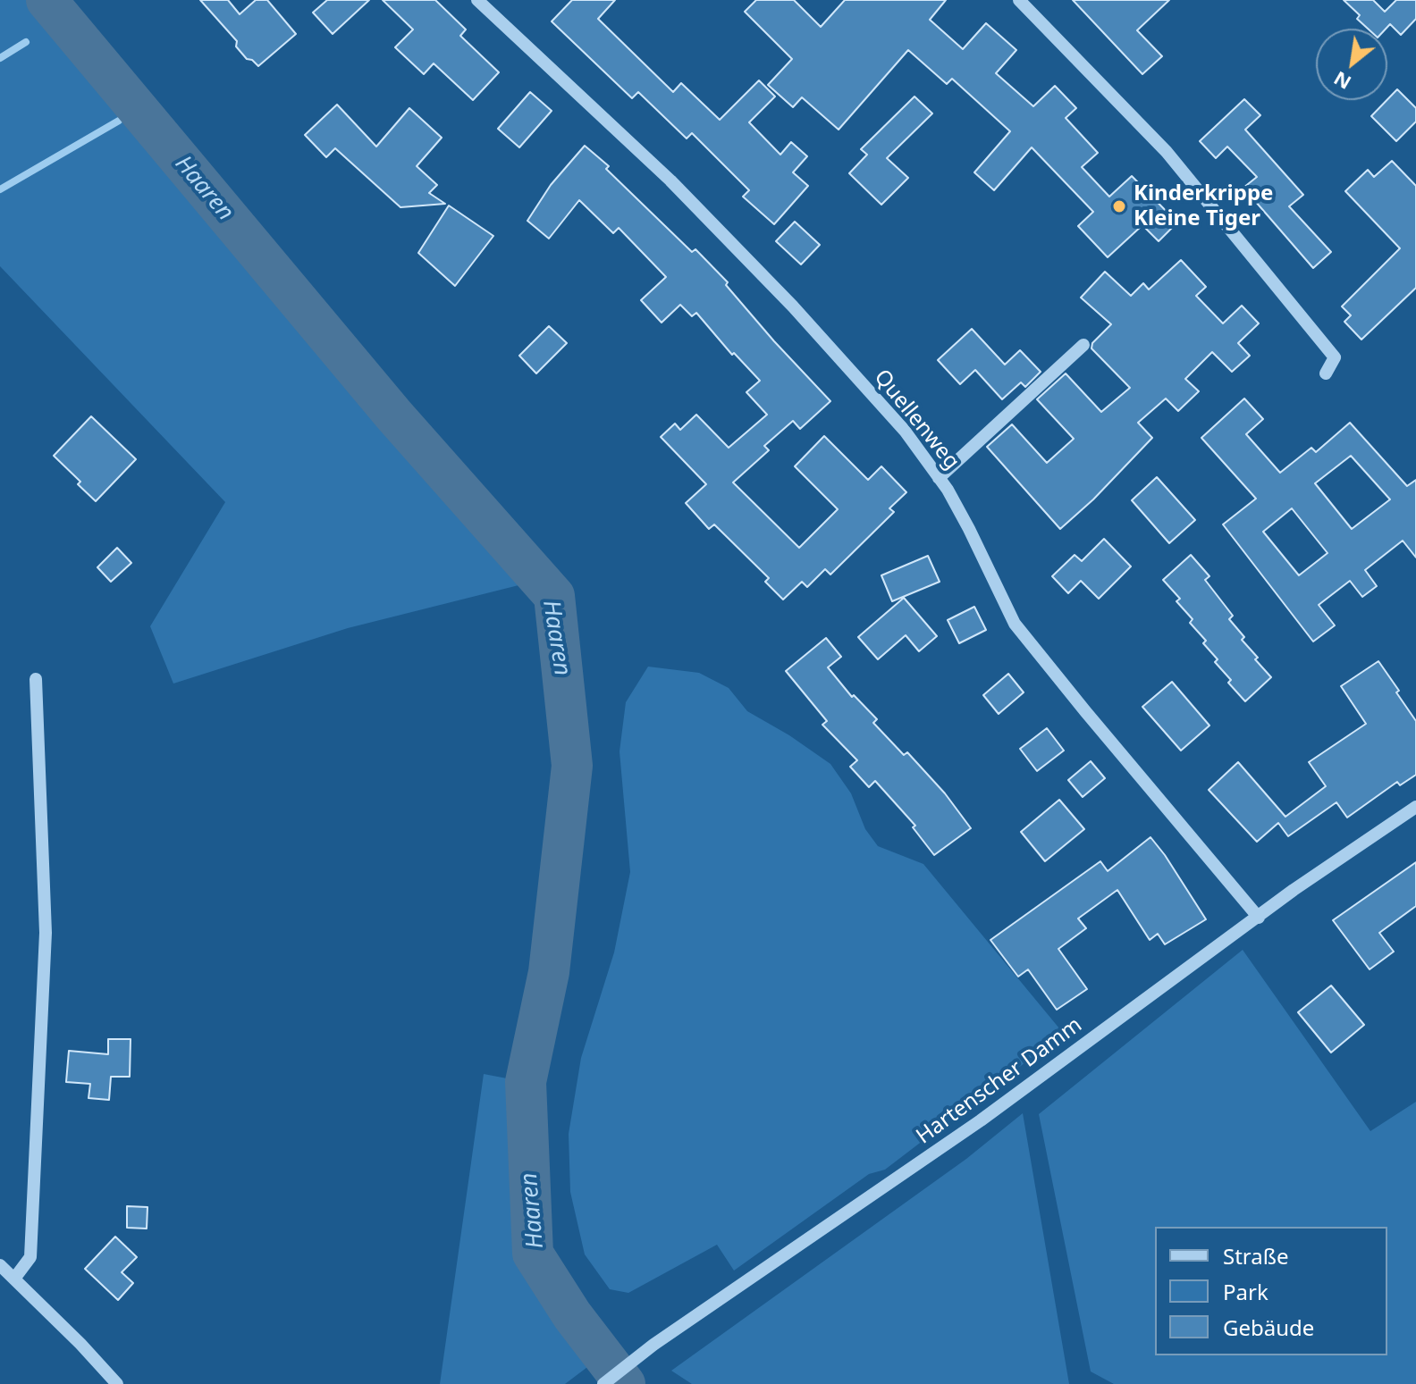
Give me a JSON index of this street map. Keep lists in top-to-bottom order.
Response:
{
  "streets": {
    "street": ["Quellenweg", "Hartenscher Damm"]
  },
  "crossings": [
    ["Quellenweg", "Hartenscher Damm"]
  ],
  "water": ["Haaren"],
  "places": ["Kinderkrippe Kleine Tiger"],
  "legend": ["Straße", "Park", "Gebäude"],
  "north": "bottom left"
}
